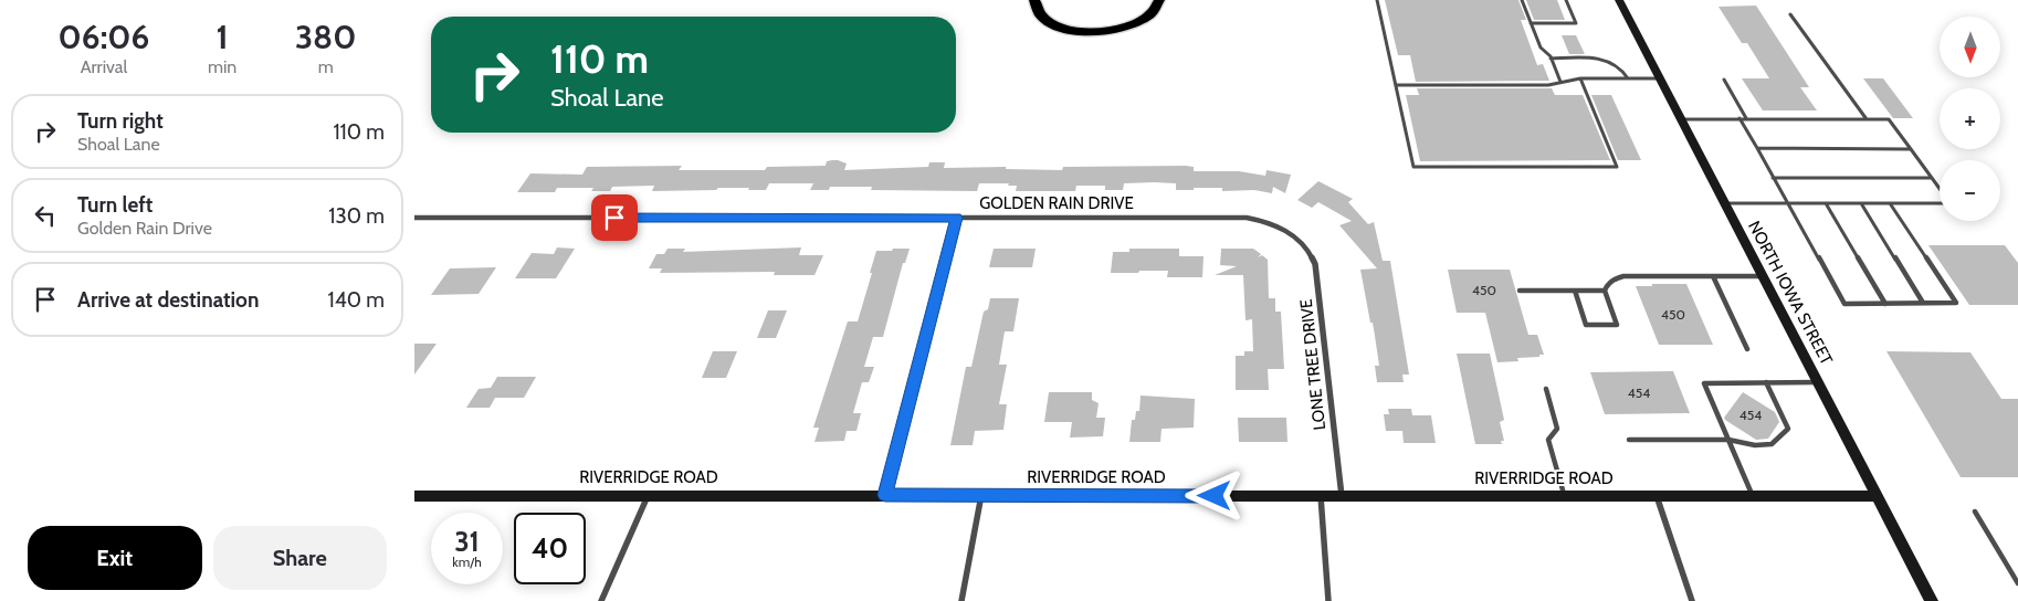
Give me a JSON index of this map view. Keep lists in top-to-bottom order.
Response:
{
  "streets": {
    "street": [
      "GOLDEN RAIN DRIVE",
      "NORTH IOWA STREET",
      "LONE TREE DRIVE",
      "RIVERRIDGE ROAD"
    ]
  },
  "crossings": [
    ["GOLDEN RAIN DRIVE", "LONE TREE DRIVE"],
    ["NORTH IOWA STREET", "RIVERRIDGE ROAD"],
    ["LONE TREE DRIVE", "RIVERRIDGE ROAD"]
  ],
  "house_numbers": [
    "450",
    "450",
    "454",
    "454"
  ],
  "north": "bottom",
  "page": {
    "eta": [
      "06:06",
      "Arrival",
      "1",
      "min",
      "380",
      "m"
    ],
    "map_buttons": ["+", "−"],
    "turn": ["110 m", "Shoal Lane"],
    "list": [
      {
        "name": "Turn right",
        "note": "Shoal Lane",
        "value": "110 m"
      },
      {
        "name": "Turn left",
        "note": "Golden Rain Drive",
        "value": "130 m"
      },
      {
        "name": "Arrive at destination",
        "value": "140 m"
      }
    ],
    "speed": "31 km/h",
    "limit": "40",
    "buttons": ["Exit", "Share"]
  }
}
